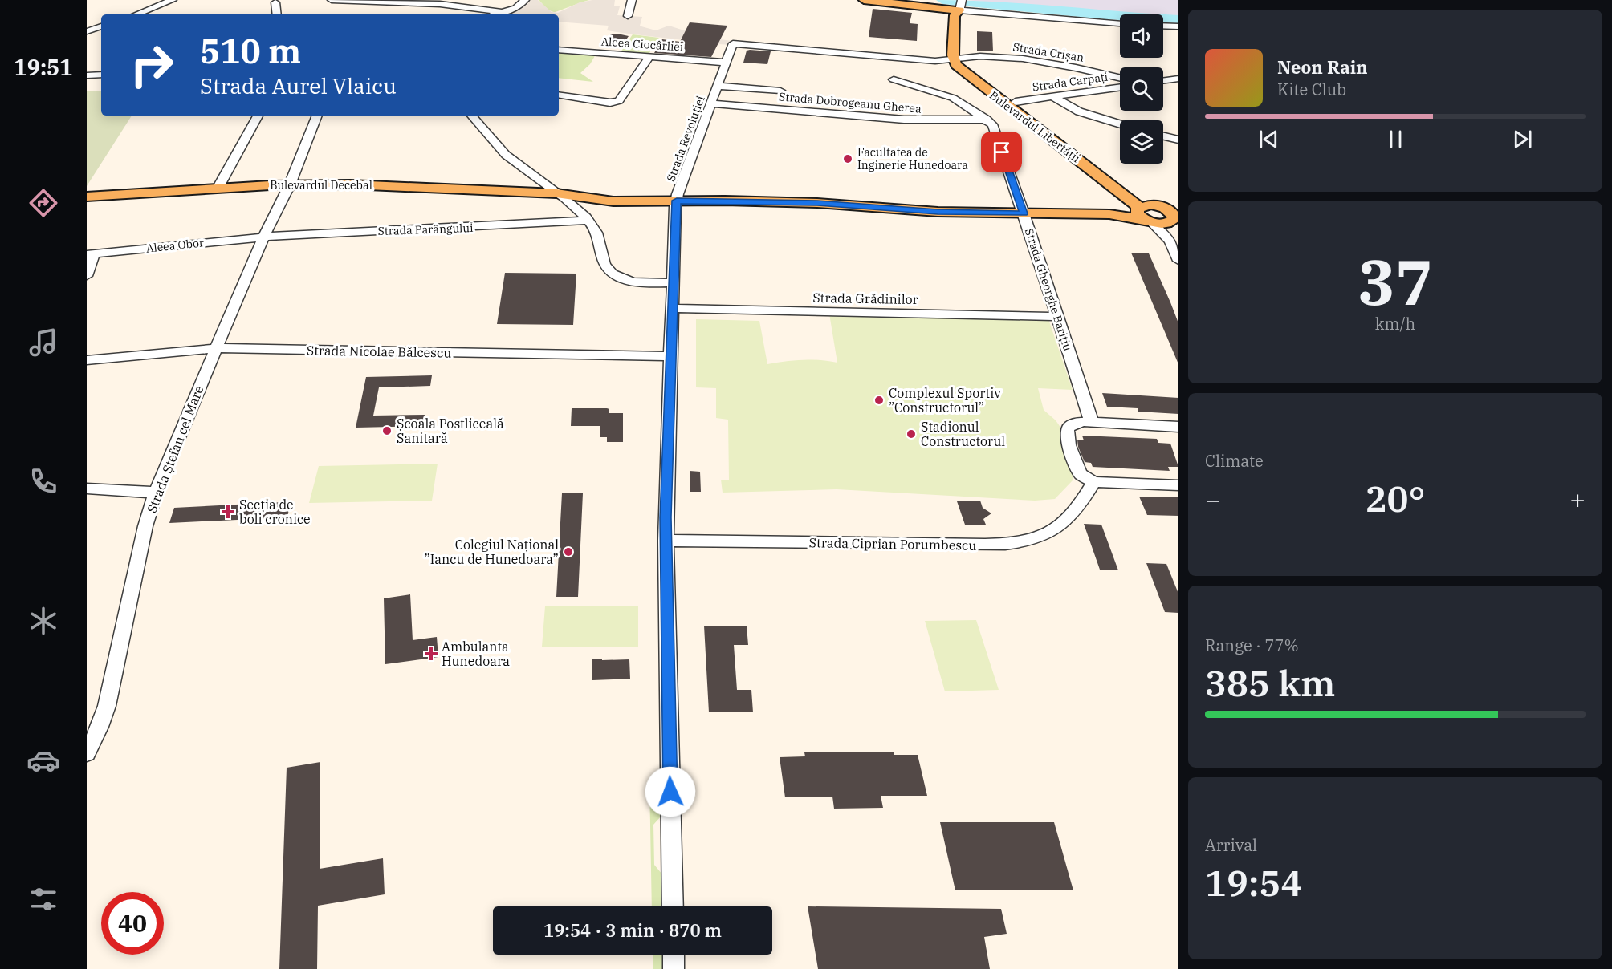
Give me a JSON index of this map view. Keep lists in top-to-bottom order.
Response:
{
  "streets": {
    "main road": ["Bulevardul Libertății", "Bulevardul Decebal"],
    "street": [
      "Aleea Ciocârliei",
      "Strada Crișan",
      "Strada Carpați",
      "Strada Dobrogeanu Gherea",
      "Strada Revoluției",
      "Strada Parângului",
      "Aleea Obor",
      "Strada Gheorghe Barițiu",
      "Strada Grădinilor",
      "Strada Nicolae Bălcescu",
      "Strada Ștefan cel Mare",
      "Strada Ciprian Porumbescu"
    ]
  },
  "crossings": [
    ["Aleea Ciocârliei", "Strada Revoluției"],
    ["Strada Crișan", "Bulevardul Libertății"],
    ["Strada Carpați", "Bulevardul Libertății"],
    ["Strada Dobrogeanu Gherea", "Strada Revoluției"],
    ["Strada Dobrogeanu Gherea", "Strada Gheorghe Barițiu"],
    ["Bulevardul Libertății", "Strada Revoluției"],
    ["Bulevardul Libertății", "Bulevardul Decebal"],
    ["Strada Revoluției", "Bulevardul Decebal"],
    ["Strada Revoluției", "Strada Grădinilor"],
    ["Strada Revoluției", "Strada Nicolae Bălcescu"],
    ["Strada Revoluției", "Strada Ciprian Porumbescu"],
    ["Bulevardul Decebal", "Strada Gheorghe Barițiu"],
    ["Bulevardul Decebal", "Strada Ștefan cel Mare"],
    ["Strada Parângului", "Aleea Obor"],
    ["Strada Parângului", "Strada Ștefan cel Mare"],
    ["Aleea Obor", "Strada Ștefan cel Mare"],
    ["Strada Gheorghe Barițiu", "Strada Grădinilor"],
    ["Strada Nicolae Bălcescu", "Strada Ștefan cel Mare"]
  ],
  "places": {
    "other": [
      "Facultatea de Inginerie Hunedoara",
      "Complexul Sportiv ”Constructorul”",
      "Școala Postliceală Sanitară",
      "Stadionul Constructorul",
      "Colegiul Național ”Iancu de Hunedoara”"
    ],
    "health": ["Secția de boli cronice", "Ambulanta Hunedoara"]
  },
  "page": {
    "tabs": "19:51",
    "turn": ["510 m", "Strada Aurel Vlaicu"],
    "song": ["Neon Rain", "Kite Club"],
    "tile": [
      ["37", "km/h"],
      "Climate",
      ["Range · 77%", "385 km"],
      ["Arrival", "19:54"]
    ],
    "heat": ["−", "20°", "+"],
    "limit": "40",
    "trip": "19:54 · 3 min · 870 m"
  }
}
